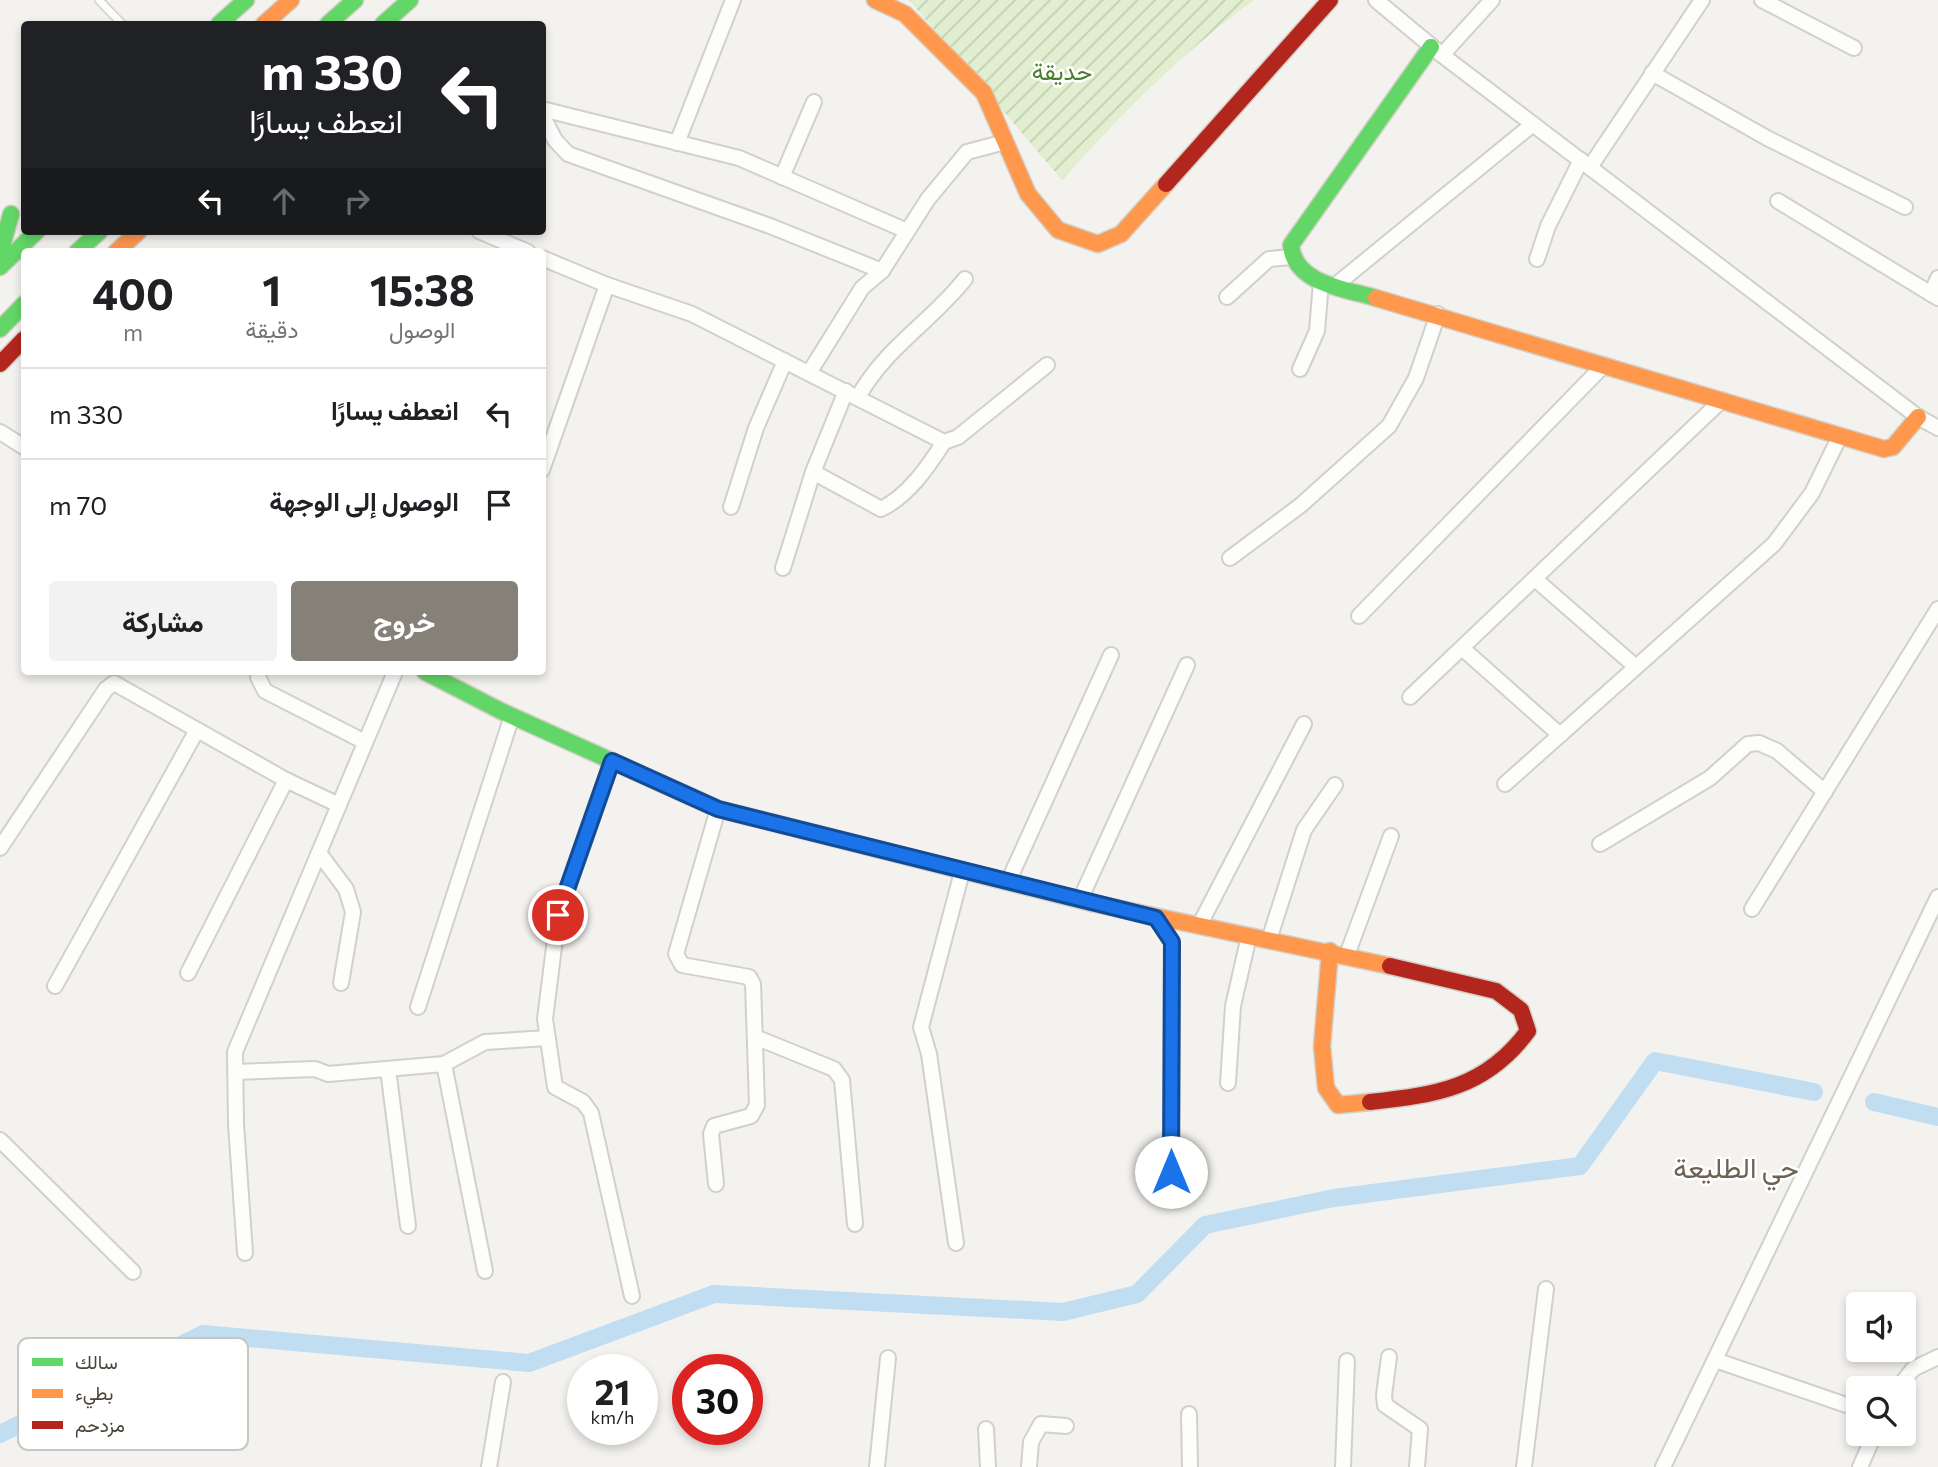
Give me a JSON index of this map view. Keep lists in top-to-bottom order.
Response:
{
  "districts": ["حي الطليعة"],
  "parks": ["حديقة"],
  "legend": ["سالك", "بطيء", "مزدحم"],
  "page": {
    "turn": ["330 m", "انعطف يسارًا"],
    "eta": [
      "15:38",
      "الوصول",
      "1",
      "دقيقة",
      "400",
      "m"
    ],
    "list": [
      {
        "name": "انعطف يسارًا",
        "value": "330 m"
      },
      {
        "name": "الوصول إلى الوجهة",
        "value": "70 m"
      }
    ],
    "buttons": ["خروج", "مشاركة"],
    "speed": "21 km/h",
    "limit": "30"
  }
}
